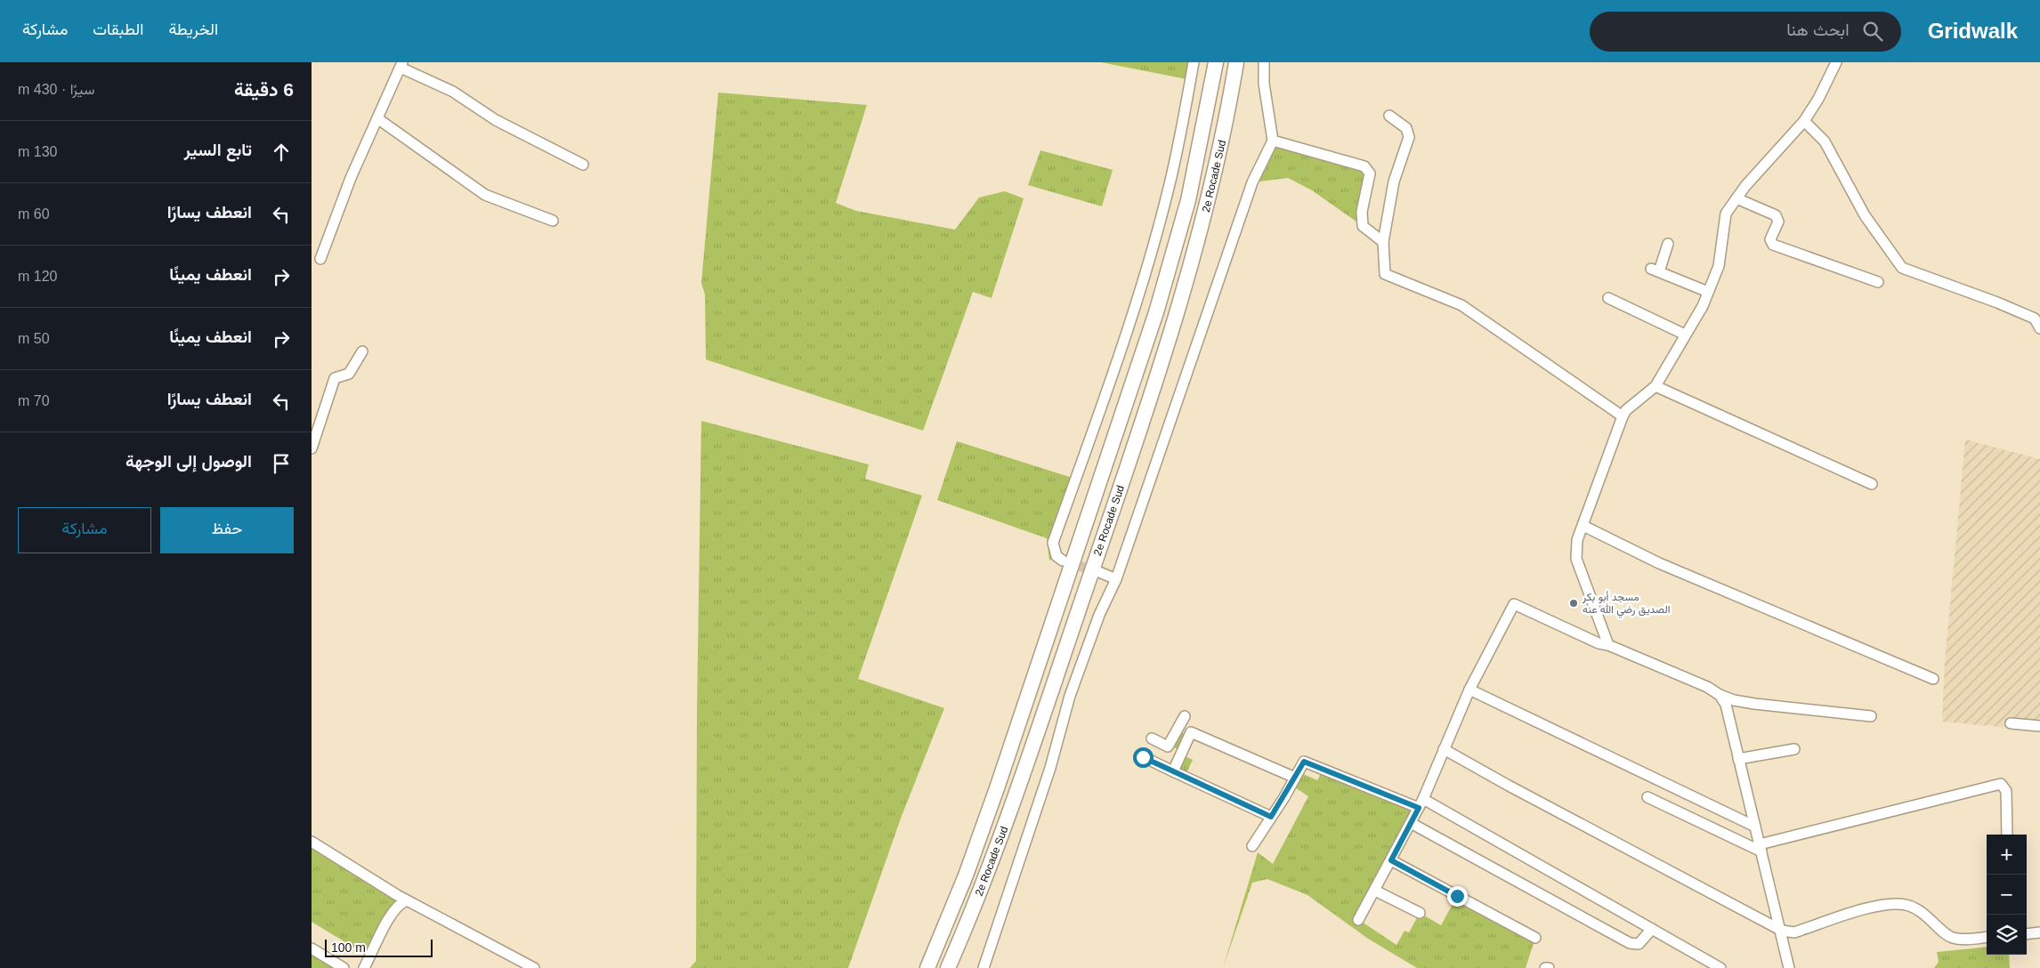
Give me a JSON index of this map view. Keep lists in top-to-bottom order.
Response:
{
  "streets": {
    "highway": ["2e Rocade Sud"]
  },
  "places": ["مسجد أبو بكر الصديق رضي الله عنه"],
  "scale_bar": "100 m",
  "page": {
    "header": "Gridwalk",
    "search": "ابحث هنا",
    "nav": ["الخريطة", "الطبقات", "مشاركة"],
    "heading": ["6 دقيقة", "سيرًا · 430 m"],
    "list": [
      ["تابع السير", "130 m"],
      ["انعطف يسارًا", "60 m"],
      ["انعطف يمينًا", "120 m"],
      ["انعطف يمينًا", "50 m"],
      ["انعطف يسارًا", "70 m"],
      "الوصول إلى الوجهة"
    ],
    "buttons": ["حفظ", "مشاركة"],
    "map_buttons": ["+", "−"],
    "scale": "100 m"
  }
}
